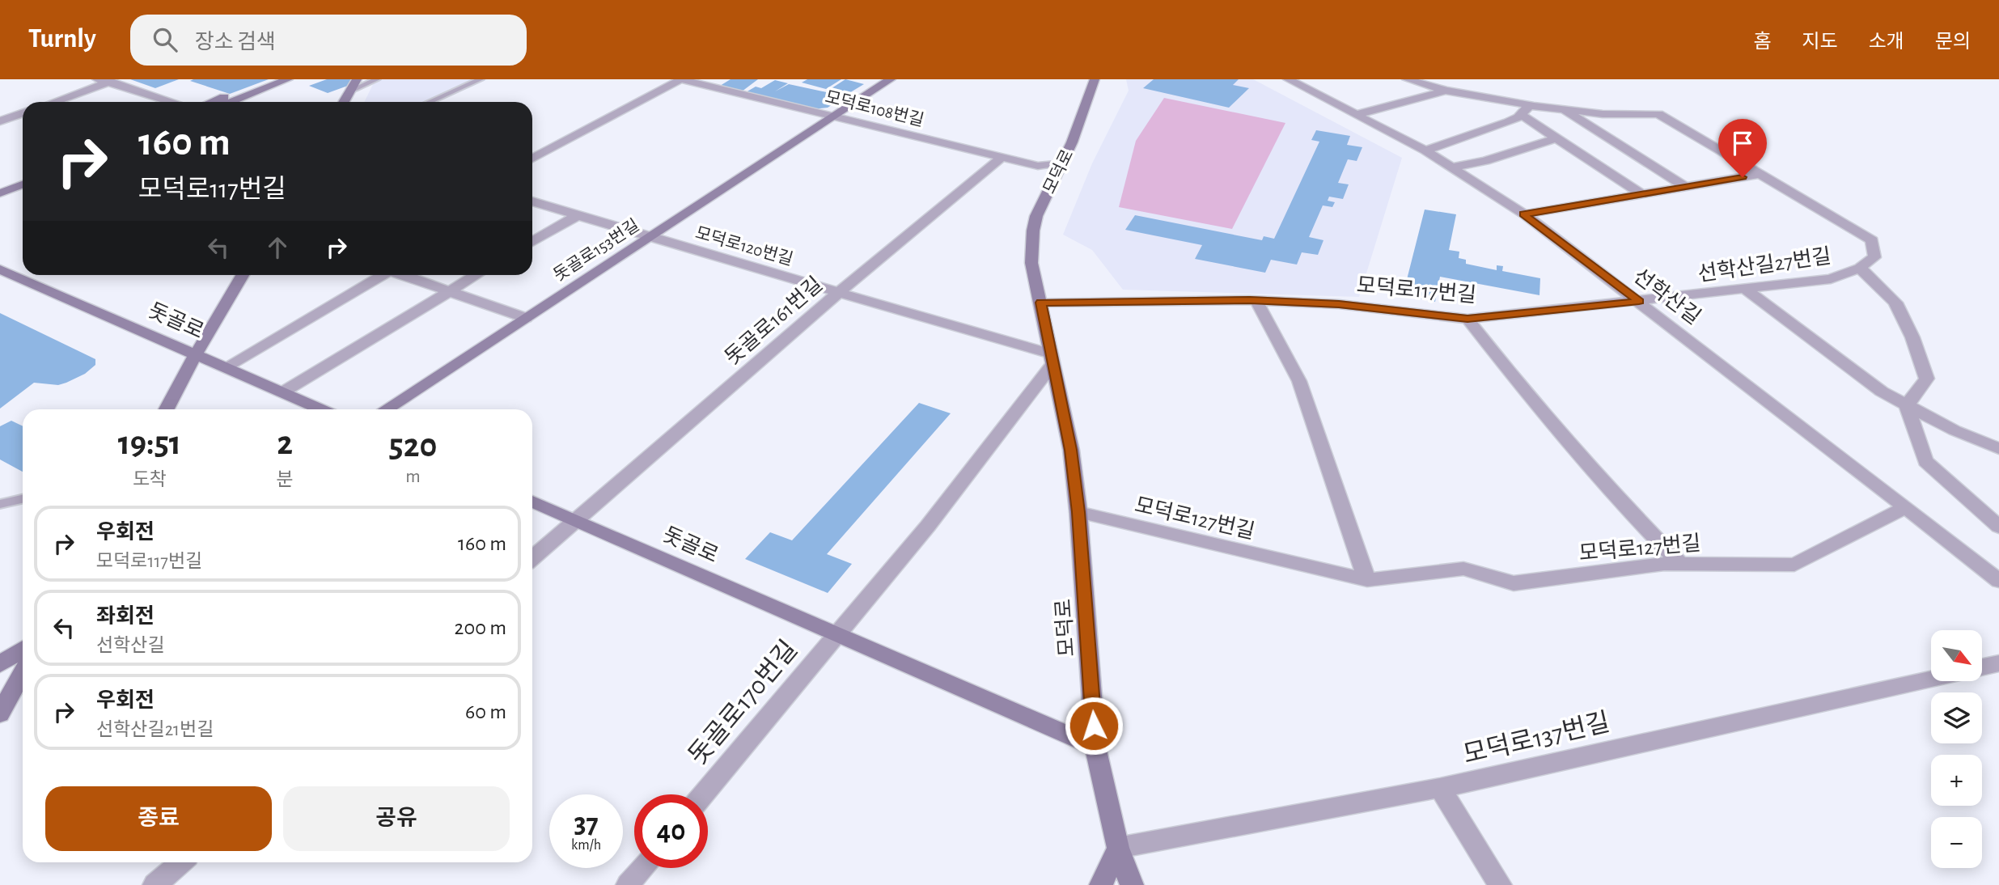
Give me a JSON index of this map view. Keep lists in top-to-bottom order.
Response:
{
  "streets": {
    "street": [
      "모덕로108번길",
      "모덕로",
      "모덕로120번길",
      "돗골로153번길",
      "선학산길27번길",
      "모덕로117번길",
      "선학산길",
      "돗골로",
      "돗골로161번길",
      "모덕로127번길",
      "돗골로170번길",
      "모덕로137번길"
    ]
  },
  "crossings": [
    ["모덕로108번길", "모덕로"],
    ["모덕로108번길", "돗골로153번길"],
    ["모덕로108번길", "돗골로161번길"],
    ["모덕로", "모덕로120번길"],
    ["모덕로", "모덕로117번길"],
    ["모덕로", "돗골로"],
    ["모덕로", "모덕로127번길"],
    ["모덕로", "모덕로137번길"],
    ["모덕로120번길", "돗골로153번길"],
    ["모덕로120번길", "돗골로161번길"],
    ["선학산길27번길", "모덕로117번길"],
    ["선학산길27번길", "선학산길"],
    ["모덕로117번길", "선학산길"],
    ["선학산길", "모덕로127번길"],
    ["돗골로", "돗골로161번길"],
    ["돗골로", "돗골로170번길"]
  ],
  "north": "bottom right",
  "page": {
    "header": "Turnly",
    "search": "장소 검색",
    "nav": [
      "홈",
      "지도",
      "소개",
      "문의"
    ],
    "turn": ["160 m", "모덕로117번길"],
    "eta": [
      "19:51",
      "도착",
      "2",
      "분",
      "520",
      "m"
    ],
    "list": [
      {
        "name": "우회전",
        "note": "모덕로117번길",
        "value": "160 m"
      },
      {
        "name": "좌회전",
        "note": "선학산길",
        "value": "200 m"
      },
      {
        "name": "우회전",
        "note": "선학산길21번길",
        "value": "60 m"
      }
    ],
    "map_buttons": ["+", "−"],
    "buttons": ["종료", "공유"],
    "speed": "37 km/h",
    "limit": "40"
  }
}
